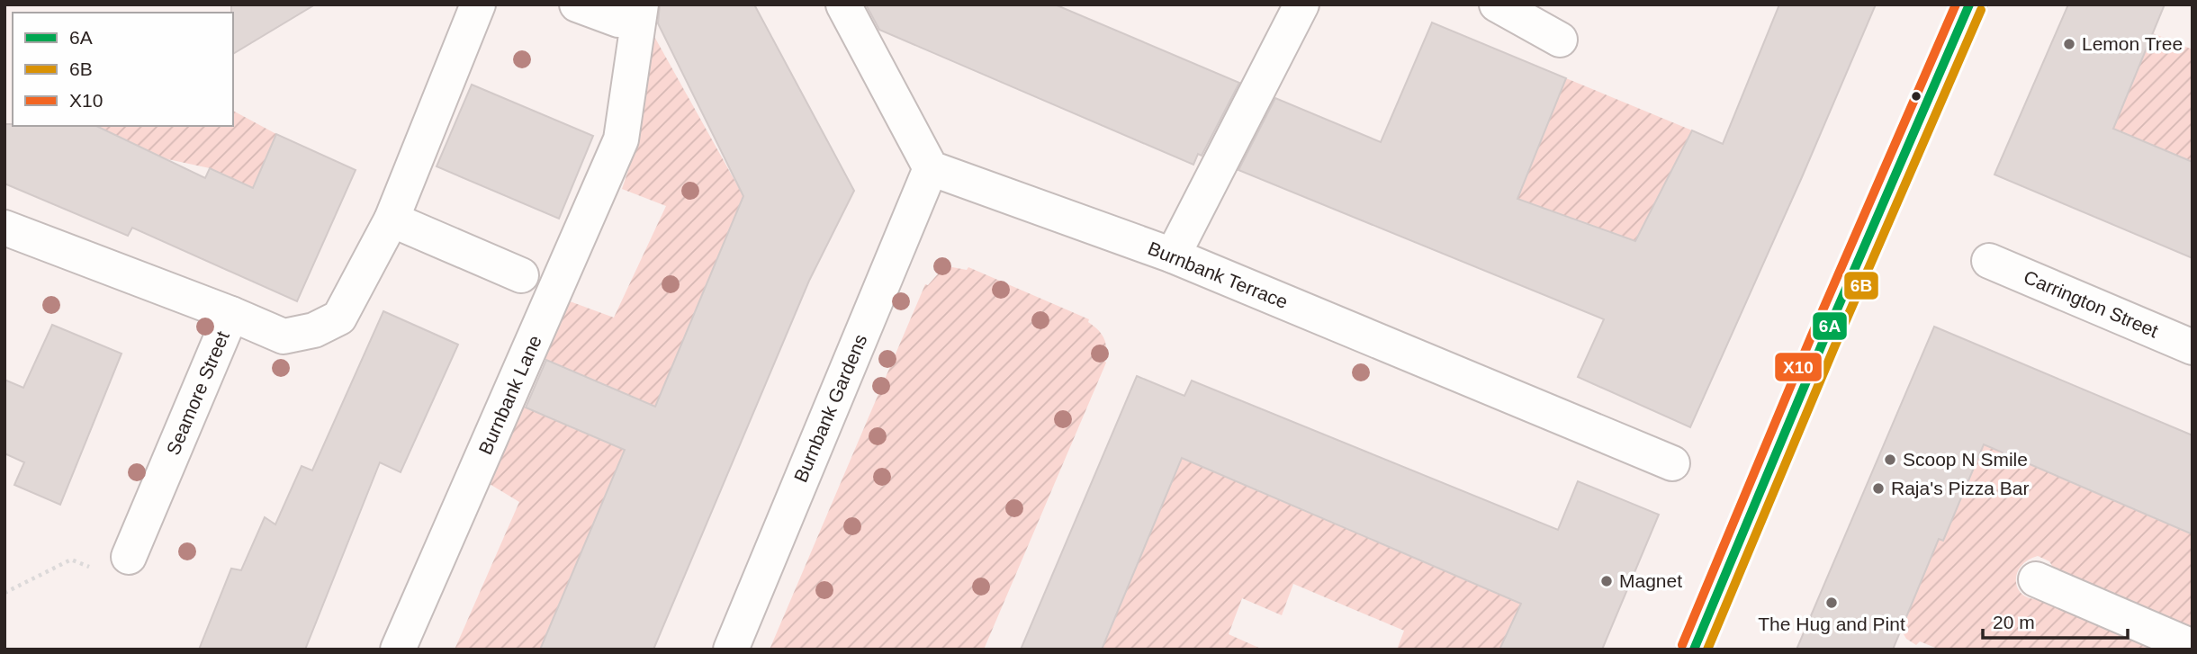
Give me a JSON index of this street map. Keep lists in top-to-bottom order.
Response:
{
  "streets": {
    "street": [
      "Burnbank Terrace",
      "Carrington Street",
      "Seamore Street",
      "Burnbank Lane",
      "Burnbank Gardens"
    ]
  },
  "crossings": [
    ["Burnbank Terrace", "Burnbank Gardens"]
  ],
  "places": [
    "Lemon Tree",
    "Scoop N Smile",
    "Raja's Pizza Bar",
    "Magnet",
    "The Hug and Pint"
  ],
  "lines": ["transit line 6A", "transit line X10", "transit line 6B"],
  "legend": ["6A", "6B", "X10"],
  "scale_bar": "20 m"
}
